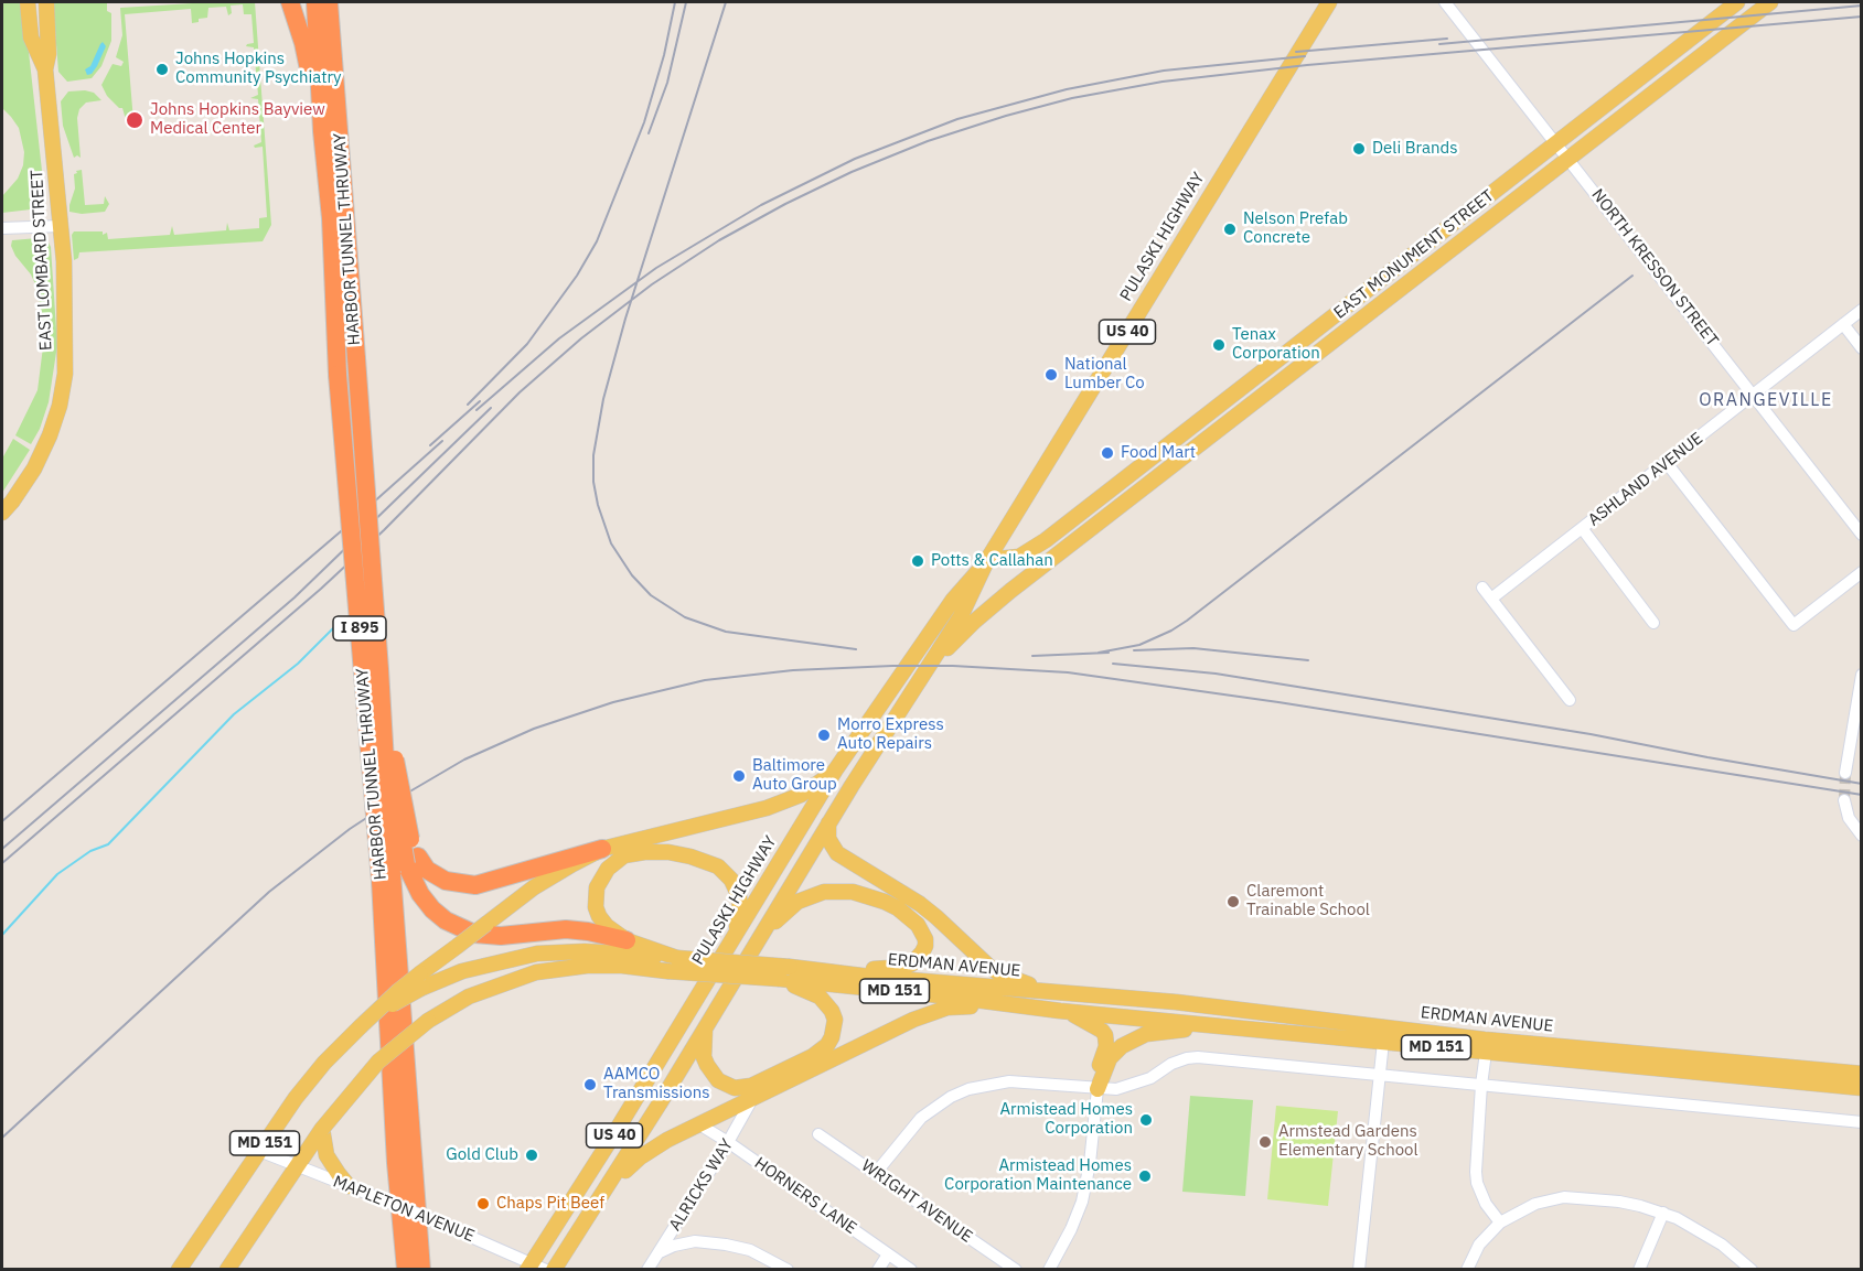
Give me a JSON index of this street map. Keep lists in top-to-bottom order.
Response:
{
  "streets": {
    "highway": ["HARBOR TUNNEL THRUWAY", "I 895"],
    "main road": [
      "PULASKI HIGHWAY",
      "EAST MONUMENT STREET",
      "EAST LOMBARD STREET",
      "US 40",
      "ERDMAN AVENUE",
      "MD 151"
    ],
    "street": [
      "NORTH KRESSON STREET",
      "ASHLAND AVENUE",
      "ALRICKS WAY",
      "HORNERS LANE",
      "WRIGHT AVENUE",
      "MAPLETON AVENUE"
    ]
  },
  "crossings": [
    ["PULASKI HIGHWAY", "EAST MONUMENT STREET"],
    ["PULASKI HIGHWAY", "MAPLETON AVENUE"],
    ["EAST MONUMENT STREET", "NORTH KRESSON STREET"],
    ["NORTH KRESSON STREET", "ASHLAND AVENUE"],
    ["ERDMAN AVENUE", "MAPLETON AVENUE"],
    ["ALRICKS WAY", "HORNERS LANE"]
  ],
  "districts": ["ORANGEVILLE"],
  "places": [
    "Johns Hopkins Community Psychiatry",
    "Johns Hopkins Bayview Medical Center",
    "Deli Brands",
    "Nelson Prefab Concrete",
    "Tenax Corporation",
    "National Lumber Co",
    "Food Mart",
    "Potts & Callahan",
    "Morro Express Auto Repairs",
    "Baltimore Auto Group",
    "Claremont Trainable School",
    "AAMCO Transmissions",
    "Armistead Homes Corporation",
    "Armstead Gardens Elementary School",
    "Gold Club",
    "Armistead Homes Corporation Maintenance",
    "Chaps Pit Beef"
  ]
}
